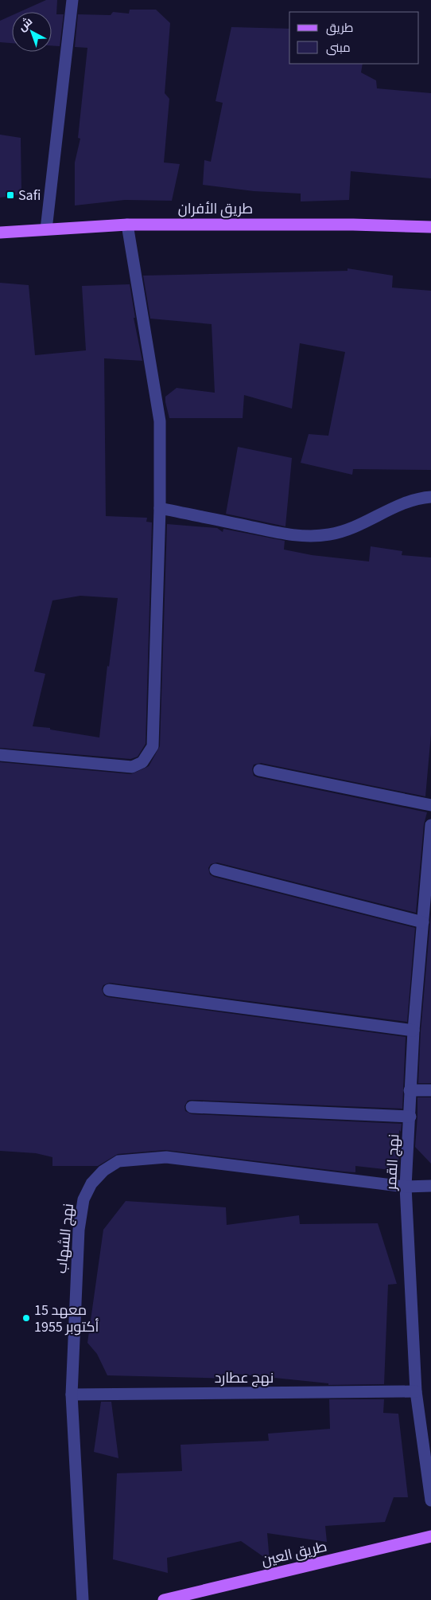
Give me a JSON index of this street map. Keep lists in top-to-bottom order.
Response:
{
  "streets": {
    "main road": ["طريق الأفران", "طريق العين"],
    "street": ["نهج القمر", "نهج الشهاب", "نهج عطارد"]
  },
  "crossings": [
    ["نهج القمر", "نهج الشهاب"],
    ["نهج القمر", "نهج عطارد"],
    ["نهج الشهاب", "نهج عطارد"]
  ],
  "places": {
    "transit": ["Safi"],
    "other": ["معهد 15 أكتوبر 1955"]
  },
  "legend": ["طريق", "مبنى"],
  "north": "top left"
}
